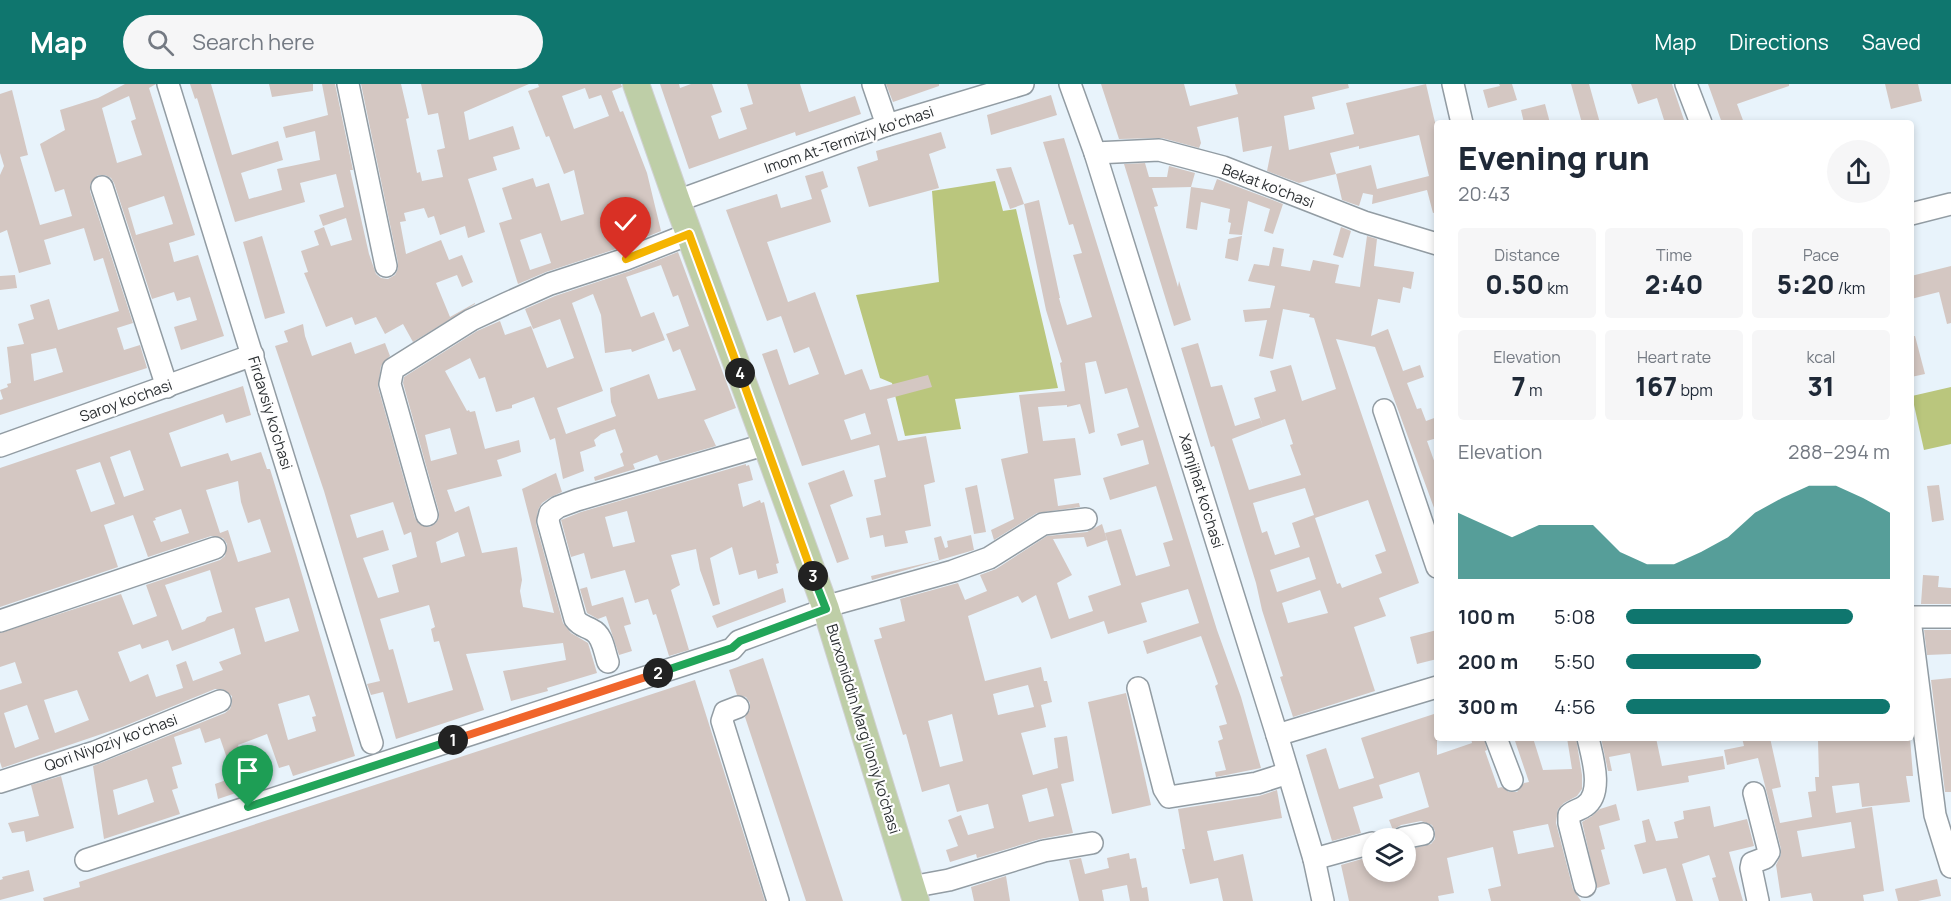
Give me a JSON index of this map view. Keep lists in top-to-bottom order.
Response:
{
  "streets": {
    "main road": ["Burxoniddin Marg’iloniy ko’chasi"],
    "street": [
      "Imom At-Termiziy koʻchasi",
      "Bekat ko'chasi",
      "Saroy ko'chasi",
      "Firdavsiy ko'chasi",
      "Xamjihat ko'chasi",
      "Qori Niyoziy koʻchasi"
    ]
  },
  "crossings": [
    ["Imom At-Termiziy koʻchasi", "Burxoniddin Marg’iloniy ko’chasi"],
    ["Bekat ko'chasi", "Xamjihat ko'chasi"],
    ["Saroy ko'chasi", "Firdavsiy ko'chasi"]
  ],
  "page": {
    "header": "Map",
    "search": "Search here",
    "nav": ["Map", "Directions", "Saved"],
    "heading": ["Evening run", "20:43"],
    "stats": [
      ["Distance", "0.50 km"],
      ["Time", "2:40"],
      ["Pace", "5:20 /km"],
      ["Elevation", "7 m"],
      ["Heart rate", "167 bpm"],
      ["kcal", "31"]
    ],
    "pins": [
      "4",
      "3",
      "2",
      "1"
    ],
    "chart": ["Elevation", "288–294 m"],
    "list": [
      {
        "name": "100 m",
        "note": "5:08"
      },
      {
        "name": "200 m",
        "note": "5:50"
      },
      {
        "name": "300 m",
        "note": "4:56"
      }
    ]
  }
}
